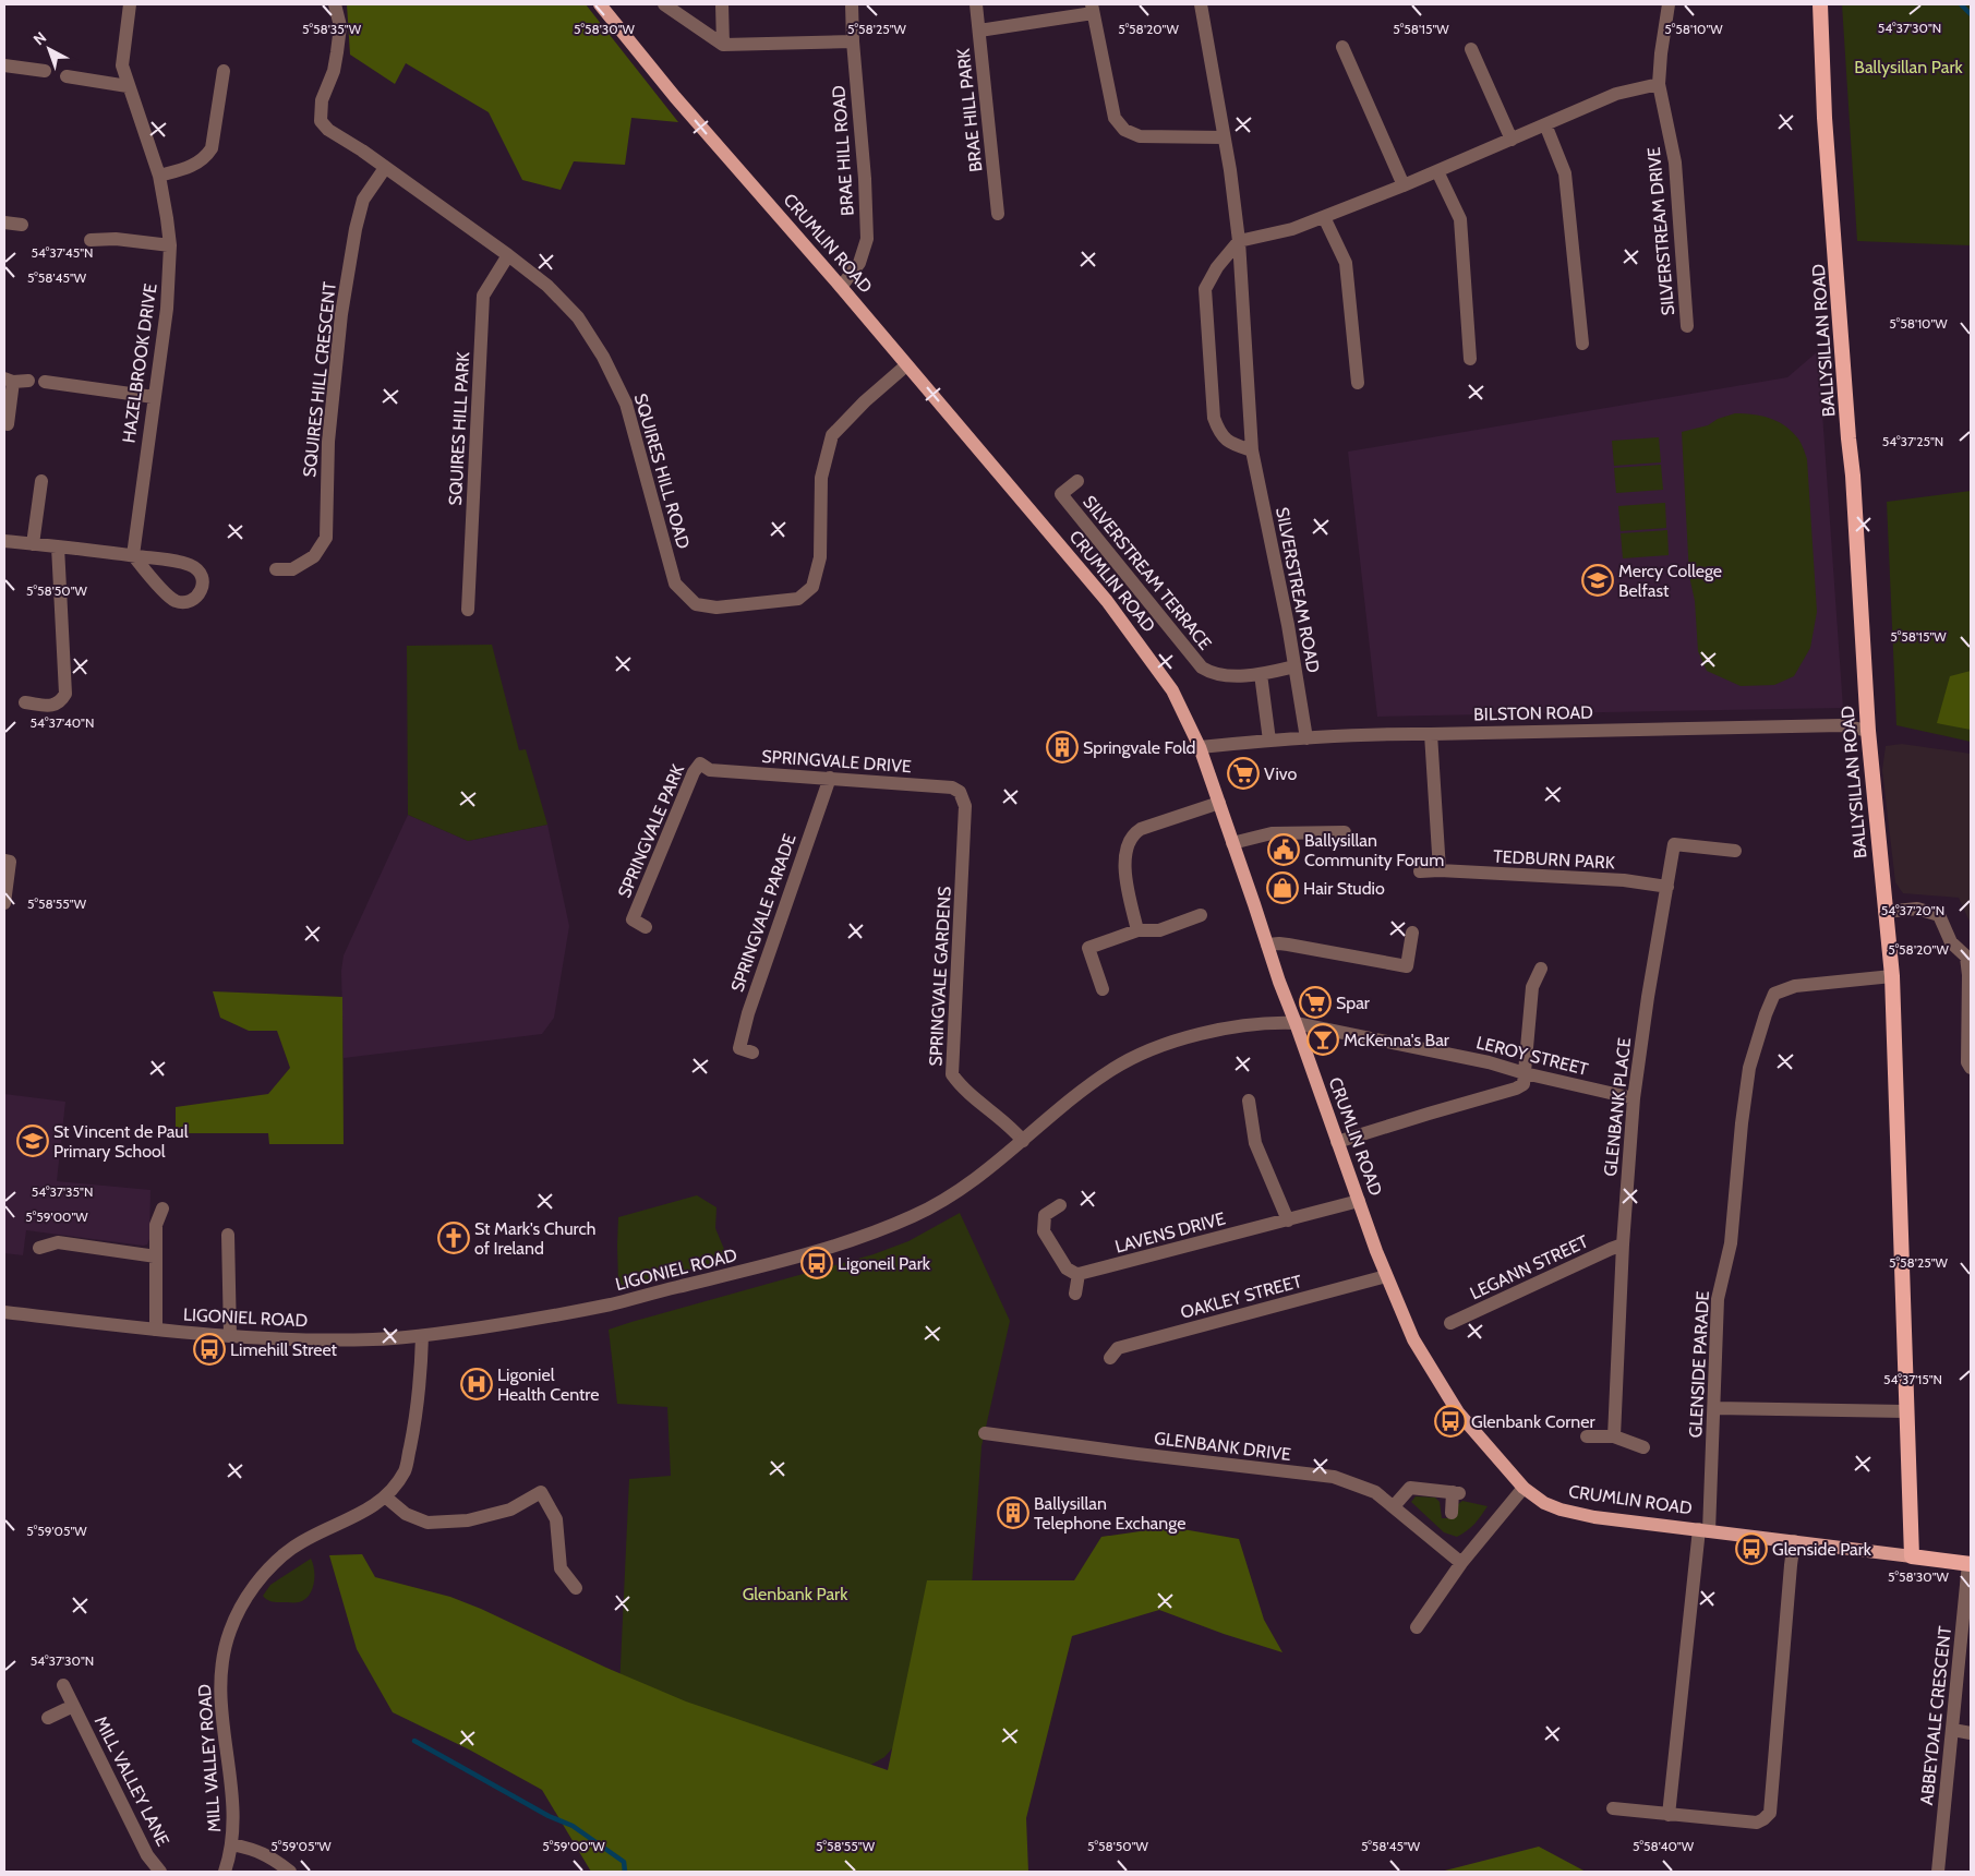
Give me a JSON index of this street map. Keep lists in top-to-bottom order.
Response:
{
  "streets": {
    "highway": ["CRUMLIN ROAD", "BALLYSILLAN ROAD"],
    "street": [
      "BRAE HILL PARK",
      "BRAE HILL ROAD",
      "SILVERSTREAM DRIVE",
      "HAZELBROOK DRIVE",
      "SQUIRES HILL CRESCENT",
      "SQUIRES HILL PARK",
      "SQUIRES HILL ROAD",
      "SILVERSTREAM TERRACE",
      "SILVERSTREAM ROAD",
      "BILSTON ROAD",
      "SPRINGVALE DRIVE",
      "SPRINGVALE PARK",
      "TEDBURN PARK",
      "SPRINGVALE PARADE",
      "SPRINGVALE GARDENS",
      "LEROY STREET",
      "GLENBANK PLACE",
      "LAVENS DRIVE",
      "LEGANN STREET",
      "LIGONIEL ROAD",
      "OAKLEY STREET",
      "GLENSIDE PARADE",
      "GLENBANK DRIVE",
      "ABBEYDALE CRESCENT",
      "MILL VALLEY ROAD",
      "MILL VALLEY LANE"
    ]
  },
  "crossings": [
    ["BRAE HILL ROAD", "CRUMLIN ROAD"],
    ["CRUMLIN ROAD", "BALLYSILLAN ROAD"],
    ["CRUMLIN ROAD", "SQUIRES HILL ROAD"],
    ["CRUMLIN ROAD", "BILSTON ROAD"],
    ["CRUMLIN ROAD", "LEROY STREET"],
    ["CRUMLIN ROAD", "LAVENS DRIVE"],
    ["CRUMLIN ROAD", "LIGONIEL ROAD"],
    ["CRUMLIN ROAD", "OAKLEY STREET"],
    ["CRUMLIN ROAD", "GLENSIDE PARADE"],
    ["CRUMLIN ROAD", "ABBEYDALE CRESCENT"],
    ["BALLYSILLAN ROAD", "BILSTON ROAD"],
    ["BALLYSILLAN ROAD", "GLENSIDE PARADE"],
    ["SQUIRES HILL CRESCENT", "SQUIRES HILL ROAD"],
    ["SQUIRES HILL PARK", "SQUIRES HILL ROAD"],
    ["SILVERSTREAM TERRACE", "SILVERSTREAM ROAD"],
    ["SILVERSTREAM ROAD", "BILSTON ROAD"],
    ["SPRINGVALE DRIVE", "SPRINGVALE PARK"],
    ["SPRINGVALE DRIVE", "SPRINGVALE PARADE"],
    ["SPRINGVALE DRIVE", "SPRINGVALE GARDENS"],
    ["TEDBURN PARK", "GLENBANK PLACE"],
    ["SPRINGVALE GARDENS", "LIGONIEL ROAD"],
    ["LEROY STREET", "GLENBANK PLACE"],
    ["LEROY STREET", "LIGONIEL ROAD"],
    ["GLENBANK PLACE", "LEGANN STREET"],
    ["LIGONIEL ROAD", "MILL VALLEY ROAD"]
  ],
  "parks": ["Ballysillan Park", "Glenbank Park"],
  "places": {
    "school or university": ["Mercy College Belfast", "St Vincent de Paul Primary School"],
    "building": ["Springvale Fold", "Ballysillan Telephone Exchange"],
    "supermarket": ["Vivo", "Spar"],
    "public building": ["Ballysillan Community Forum"],
    "shop": ["Hair Studio"],
    "bar": ["McKenna's Bar"],
    "church": ["St Mark's Church of Ireland"],
    "bus stop": [
      "Ligoneil Park",
      "Limehill Street",
      "Glenbank Corner",
      "Glenside Park"
    ],
    "hospital": ["Ligoniel Health Centre"]
  },
  "north": "top left",
  "coordinates": [
    "54°37'30\"N",
    "5°58'35\"W",
    "5°58'30\"W",
    "5°58'25\"W",
    "5°58'20\"W",
    "5°58'15\"W",
    "5°58'10\"W",
    "54°37'45\"N",
    "5°58'45\"W",
    "54°37'25\"N",
    "5°58'50\"W",
    "54°37'40\"N",
    "5°58'55\"W",
    "54°37'20\"N",
    "54°37'35\"N",
    "5°59'00\"W",
    "54°37'15\"N",
    "5°59'05\"W",
    "5°58'40\"W"
  ]
}
